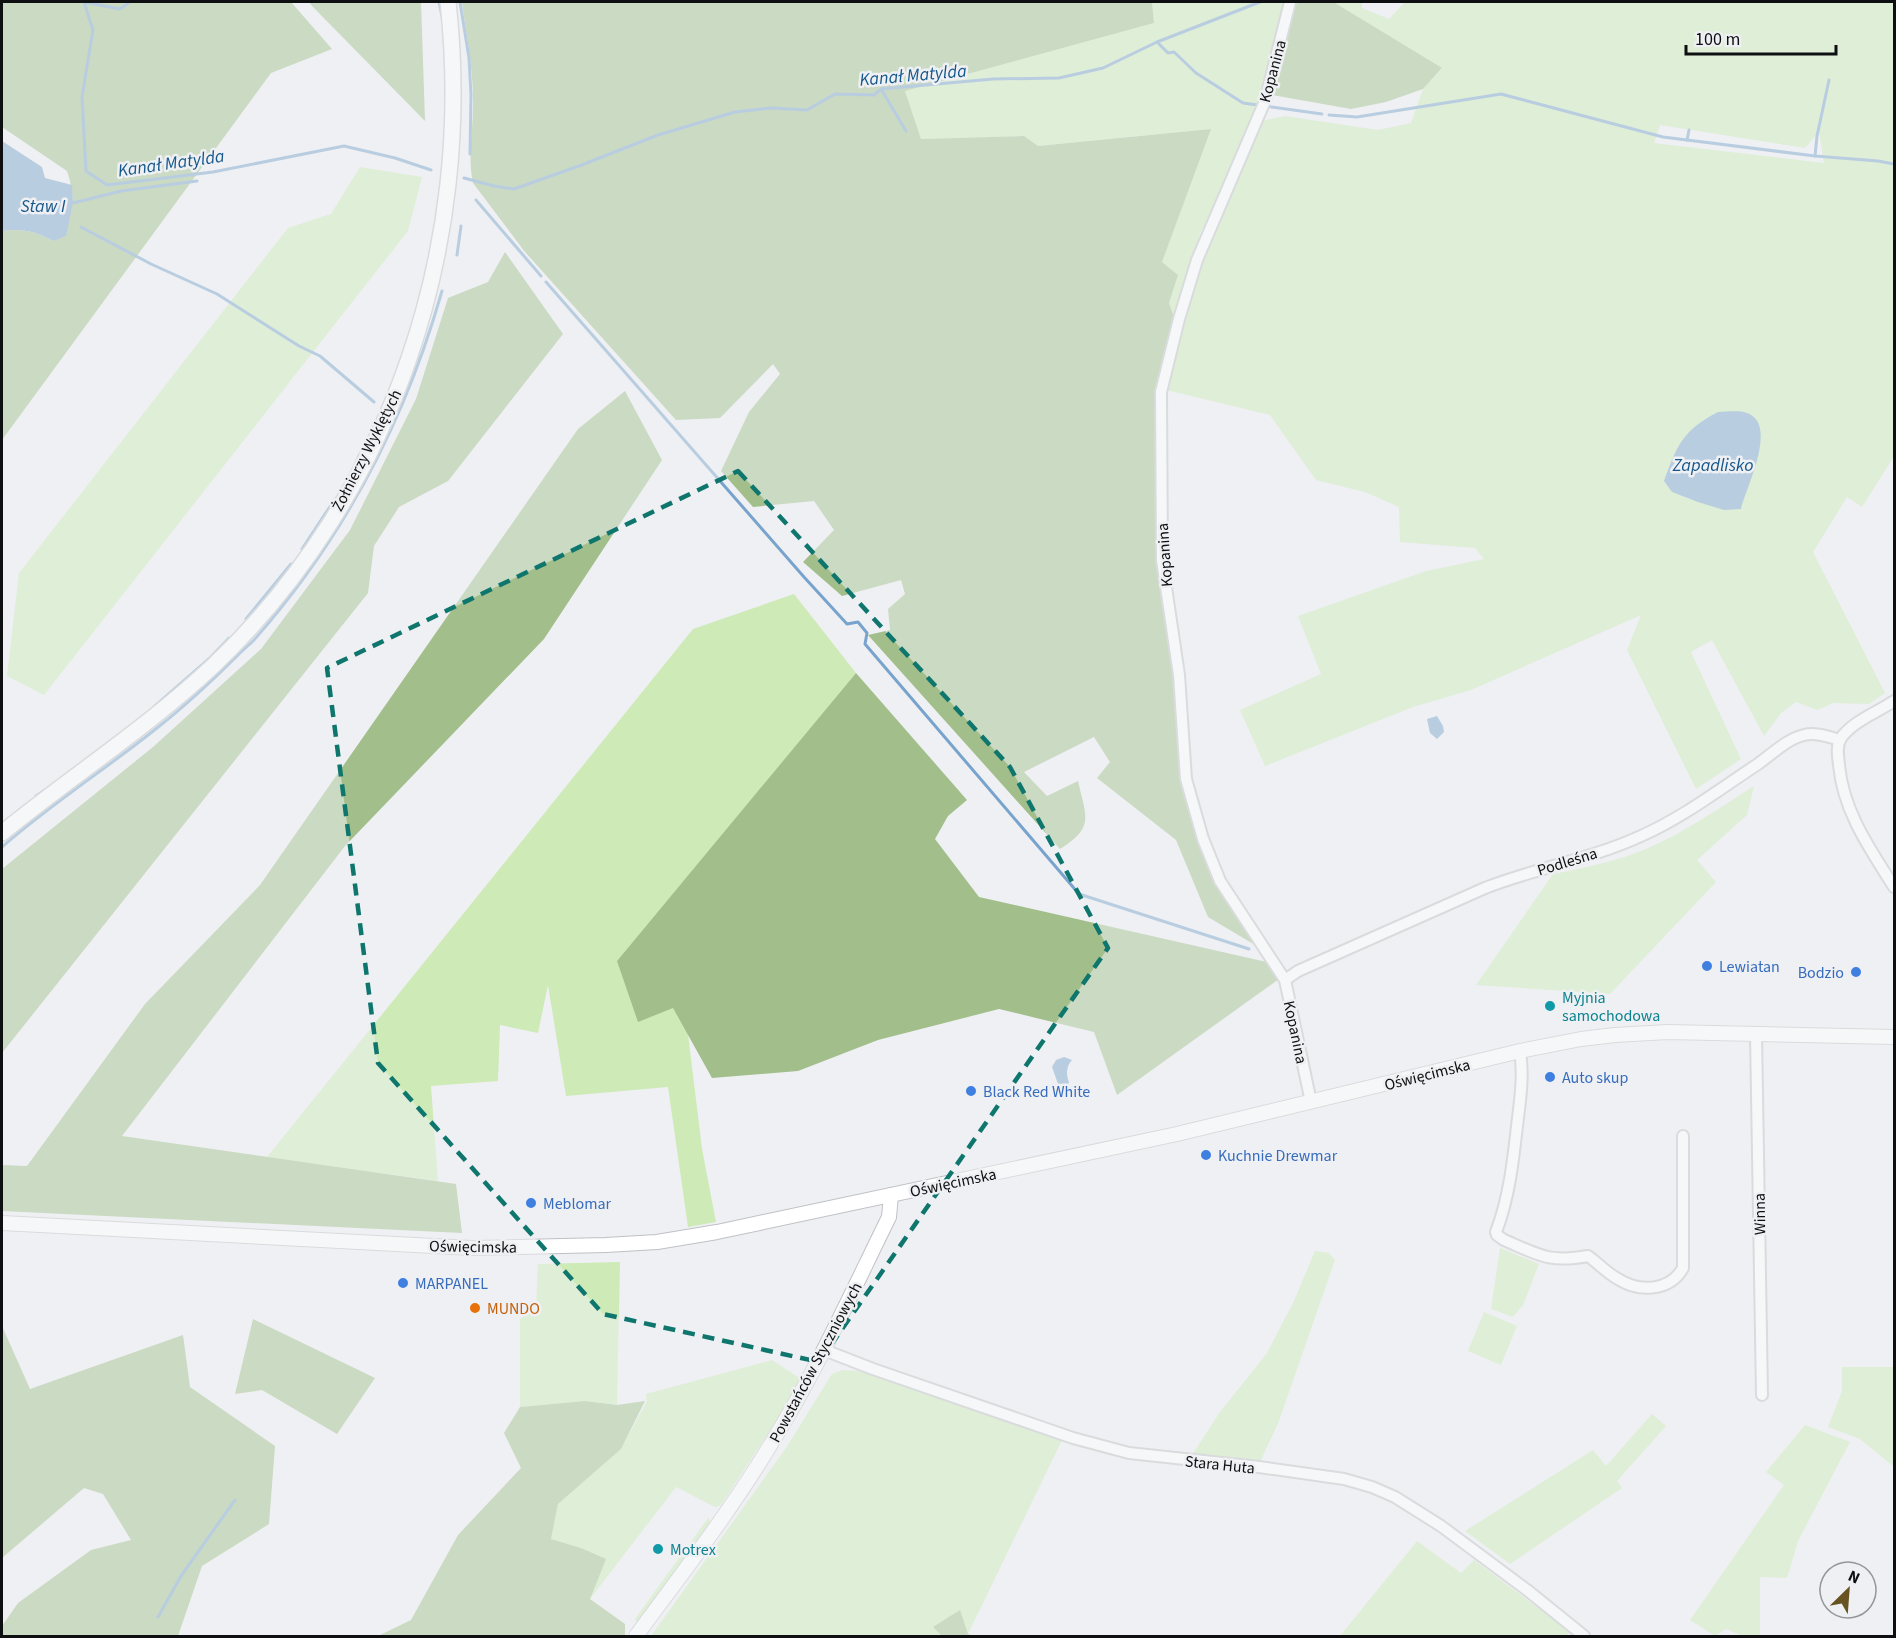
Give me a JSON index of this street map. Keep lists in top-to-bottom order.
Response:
{
  "streets": {
    "main road": ["Żołnierzy Wyklętych"],
    "street": [
      "Kopanina",
      "Podleśna",
      "Oświęcimska",
      "Winna",
      "Powstańców Styczniowych",
      "Stara Huta"
    ]
  },
  "crossings": [
    ["Kopanina", "Podleśna"],
    ["Kopanina", "Oświęcimska"],
    ["Oświęcimska", "Winna"],
    ["Oświęcimska", "Powstańców Styczniowych"],
    ["Powstańców Styczniowych", "Stara Huta"]
  ],
  "water": ["Kanał Matylda", "Staw I", "Zapadlisko"],
  "places": [
    "Lewiatan",
    "Bodzio",
    "Myjnia samochodowa",
    "Auto skup",
    "Black Red White",
    "Kuchnie Drewmar",
    "Meblomar",
    "MARPANEL",
    "MUNDO",
    "Motrex"
  ],
  "scale_bar": "100 m",
  "north": "top right"
}
